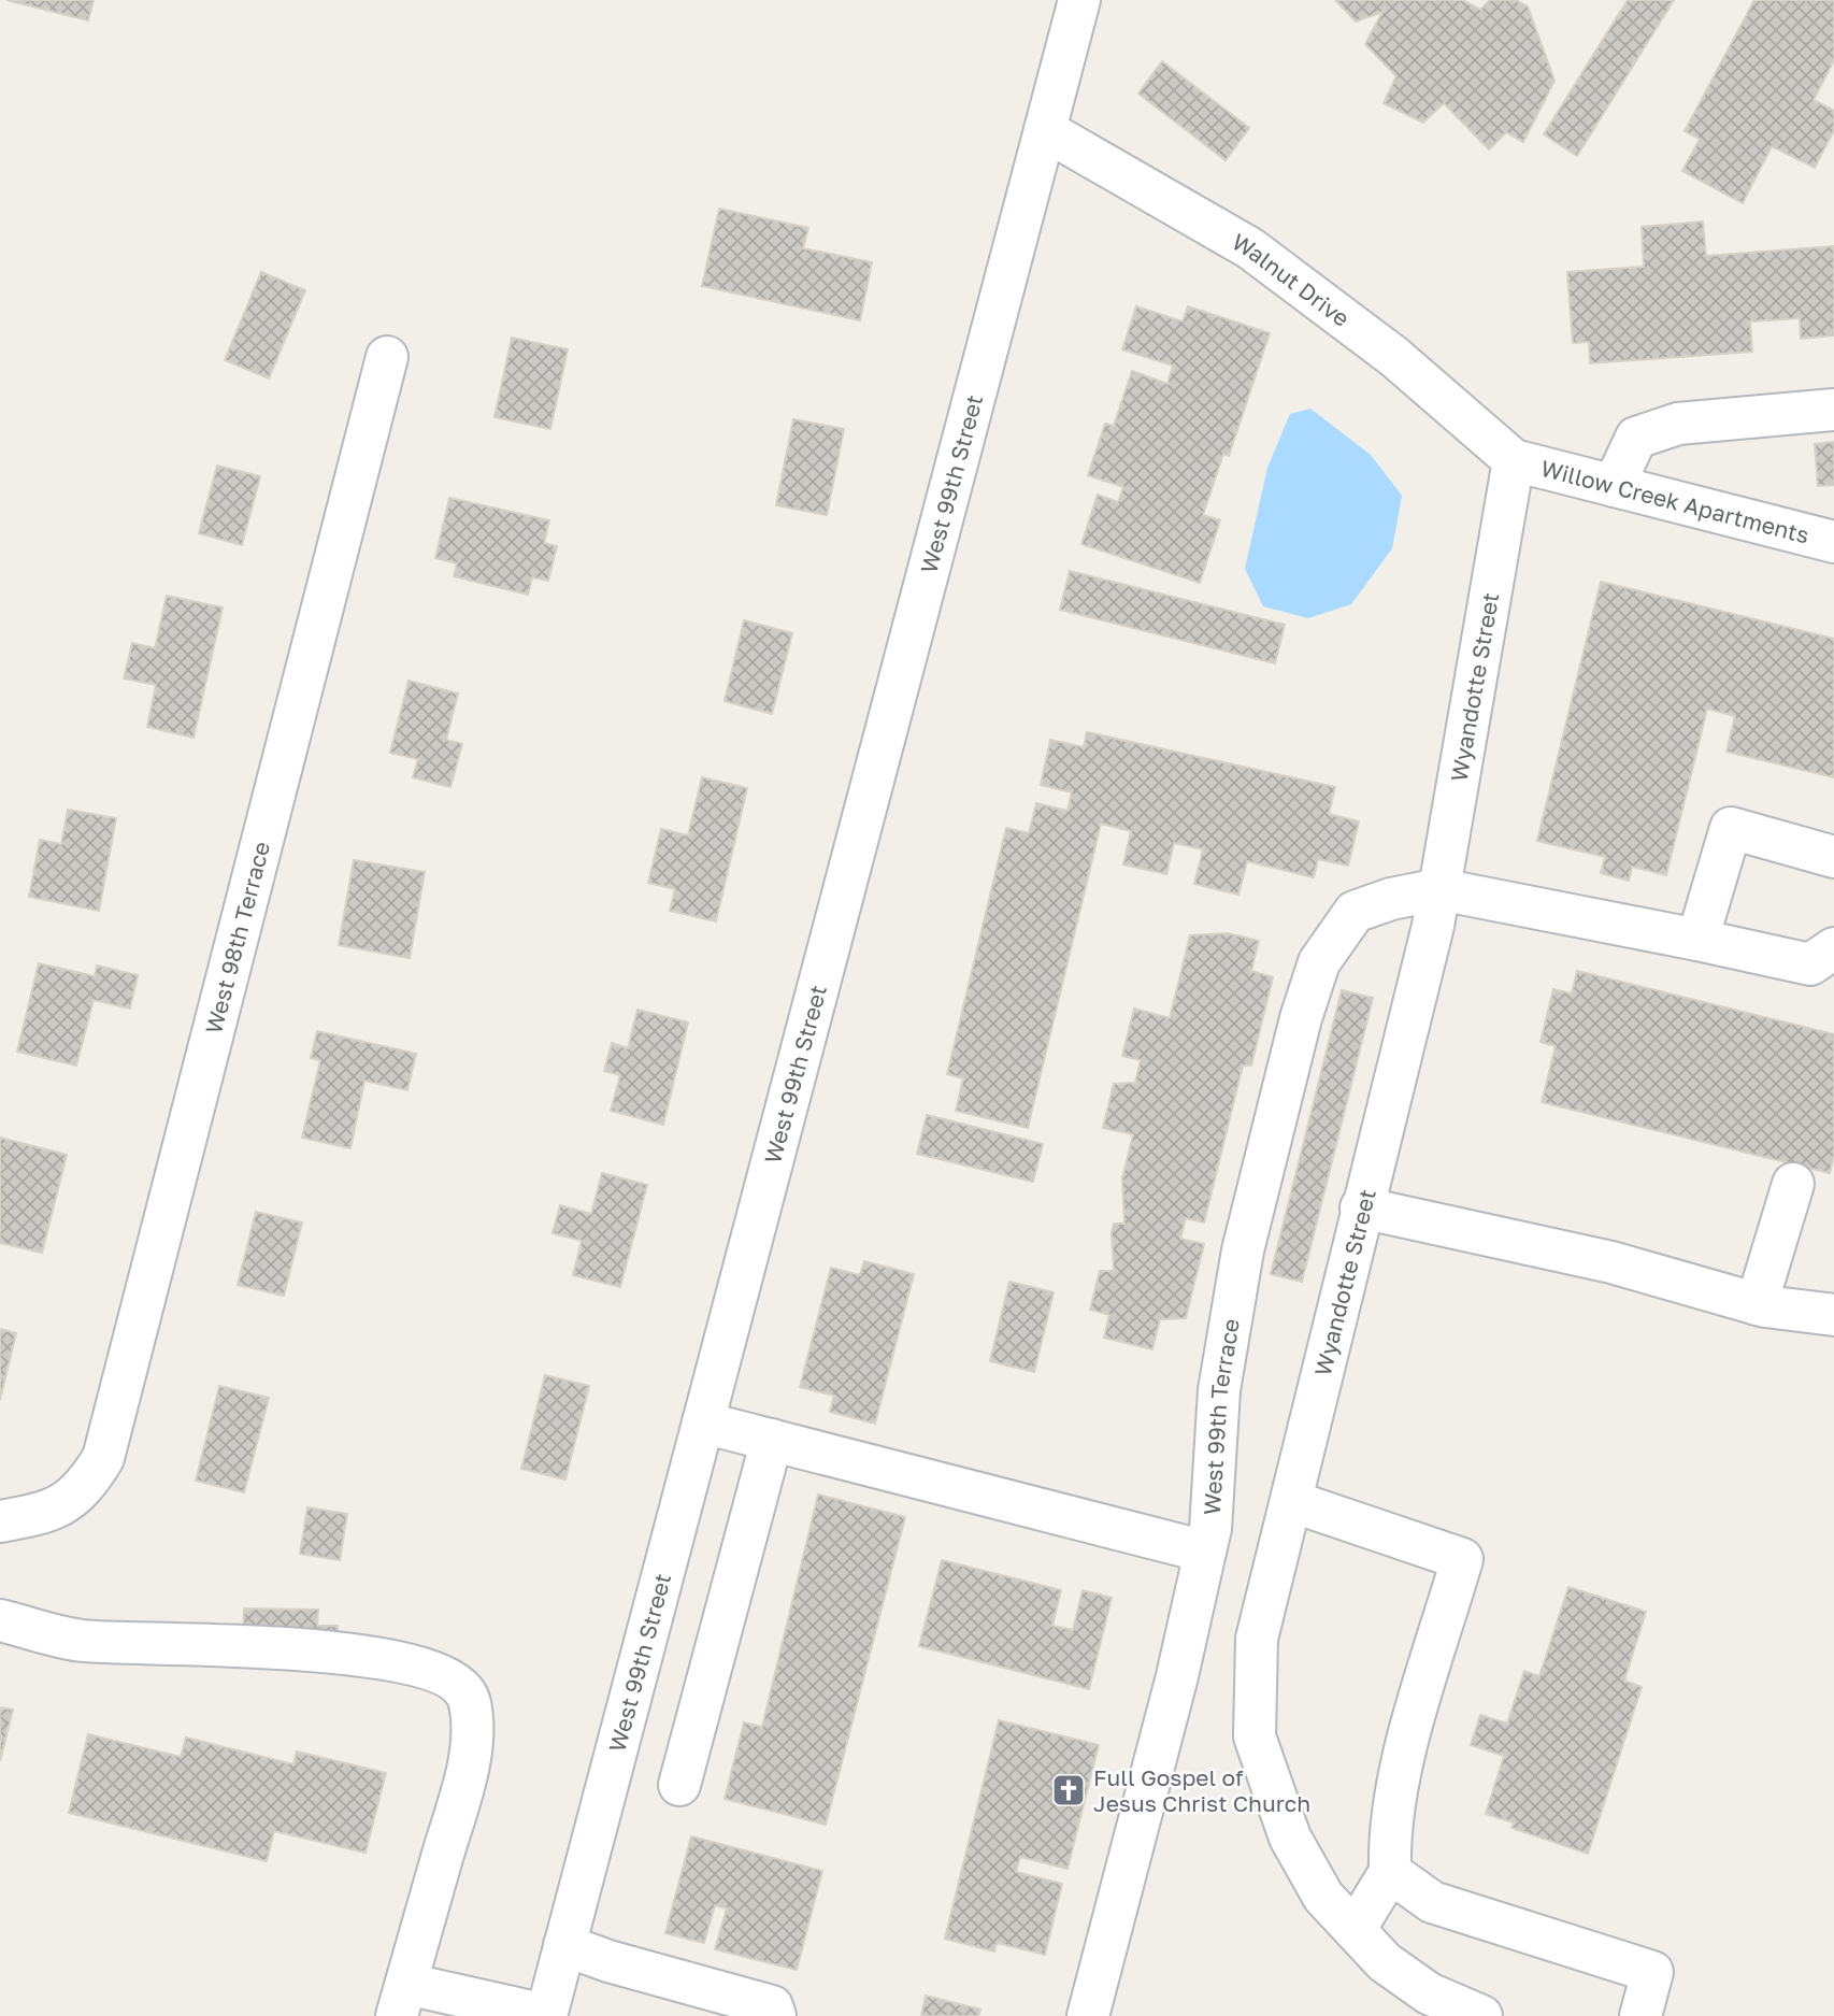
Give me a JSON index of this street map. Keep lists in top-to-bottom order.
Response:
{
  "streets": {
    "street": [
      "Walnut Drive",
      "West 99th Street",
      "Willow Creek Apartments",
      "Wyandotte Street",
      "West 98th Terrace",
      "West 99th Terrace"
    ]
  },
  "crossings": [
    ["Walnut Drive", "West 99th Street"],
    ["Walnut Drive", "Willow Creek Apartments"],
    ["Walnut Drive", "Wyandotte Street"],
    ["Willow Creek Apartments", "Wyandotte Street"],
    ["Wyandotte Street", "West 99th Terrace"]
  ],
  "places": {
    "church": ["Full Gospel of Jesus Christ Church"]
  }
}
